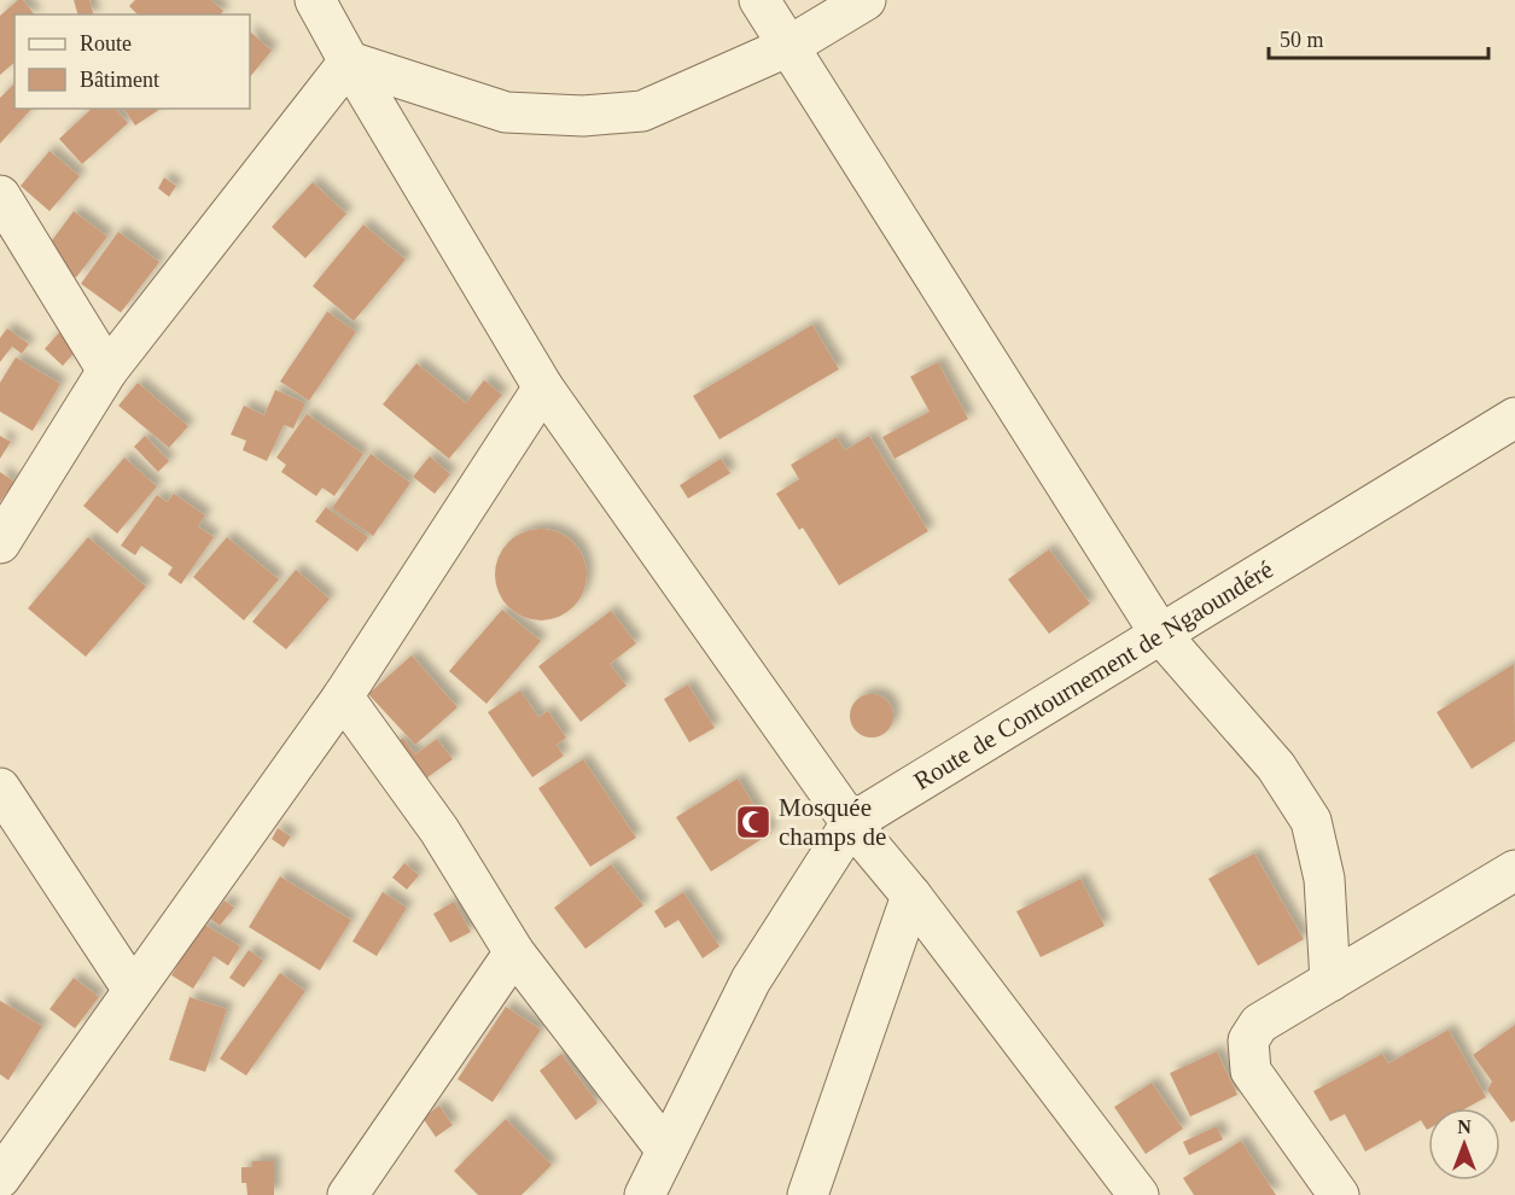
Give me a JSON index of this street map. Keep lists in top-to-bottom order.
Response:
{
  "streets": {
    "street": ["Route de Contournement de Ngaoundéré"]
  },
  "places": {
    "mosque": ["Mosquée champs de"]
  },
  "legend": ["Route", "Bâtiment"],
  "scale_bar": "50 m",
  "north": "top"
}
